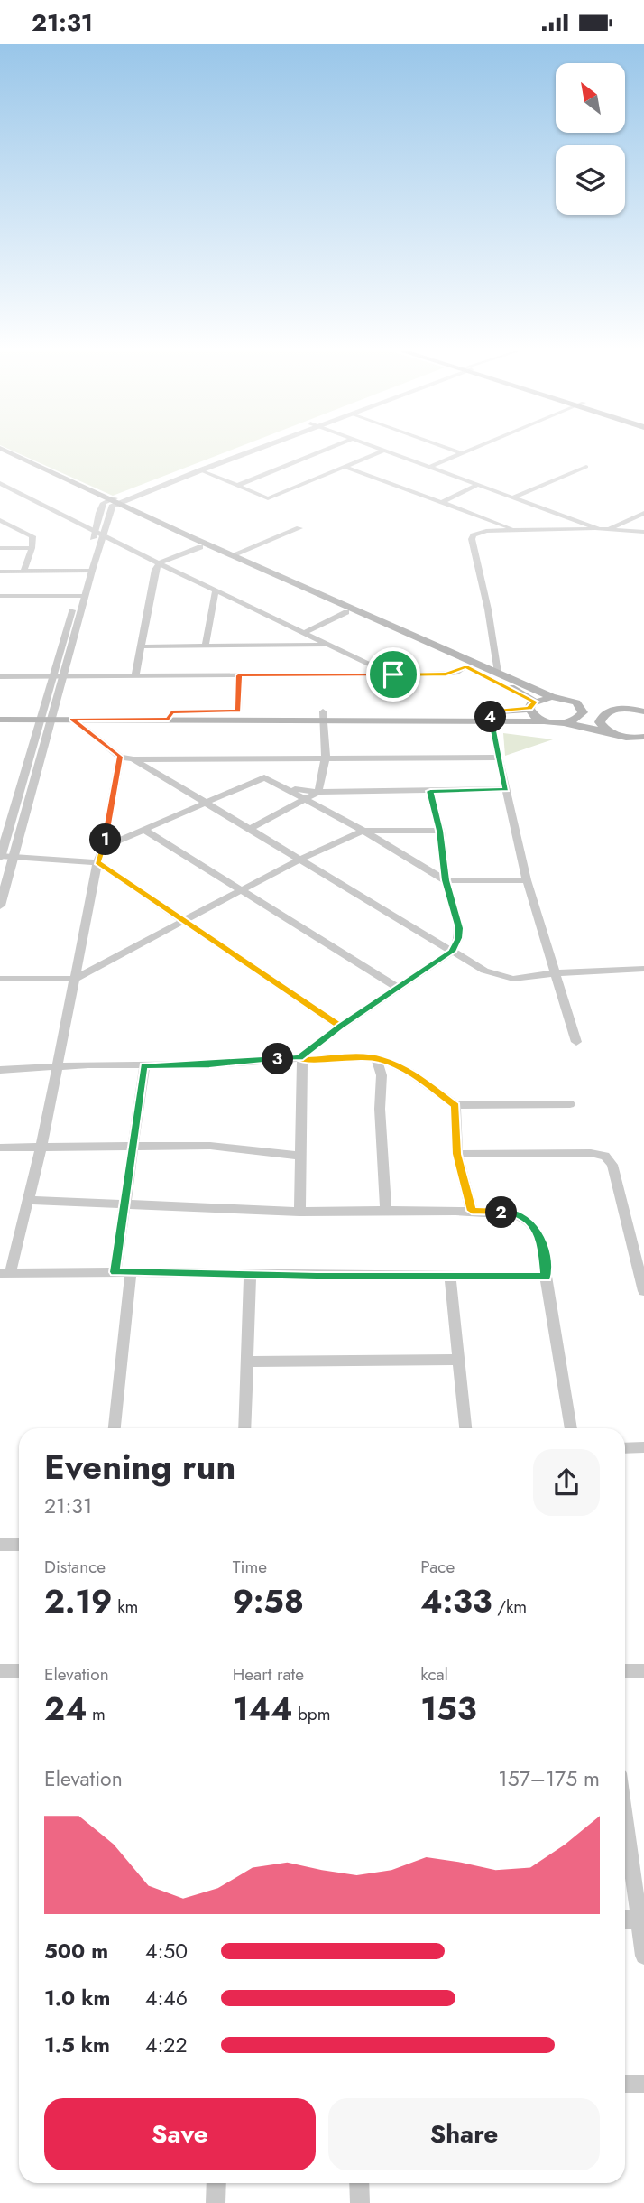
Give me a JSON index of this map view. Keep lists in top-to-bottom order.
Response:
{
  "north": "top left",
  "page": {
    "status": "21:31",
    "pins": [
      "4",
      "1",
      "3",
      "2"
    ],
    "heading": ["Evening run", "21:31"],
    "stats": [
      ["Distance", "2.19 km"],
      ["Time", "9:58"],
      ["Pace", "4:33 /km"],
      ["Elevation", "24 m"],
      ["Heart rate", "144 bpm"],
      ["kcal", "153"]
    ],
    "chart": ["Elevation", "157–175 m"],
    "list": [
      {
        "name": "500 m",
        "note": "4:50"
      },
      {
        "name": "1.0 km",
        "note": "4:46"
      },
      {
        "name": "1.5 km",
        "note": "4:22"
      }
    ],
    "buttons": ["Save", "Share"]
  }
}
